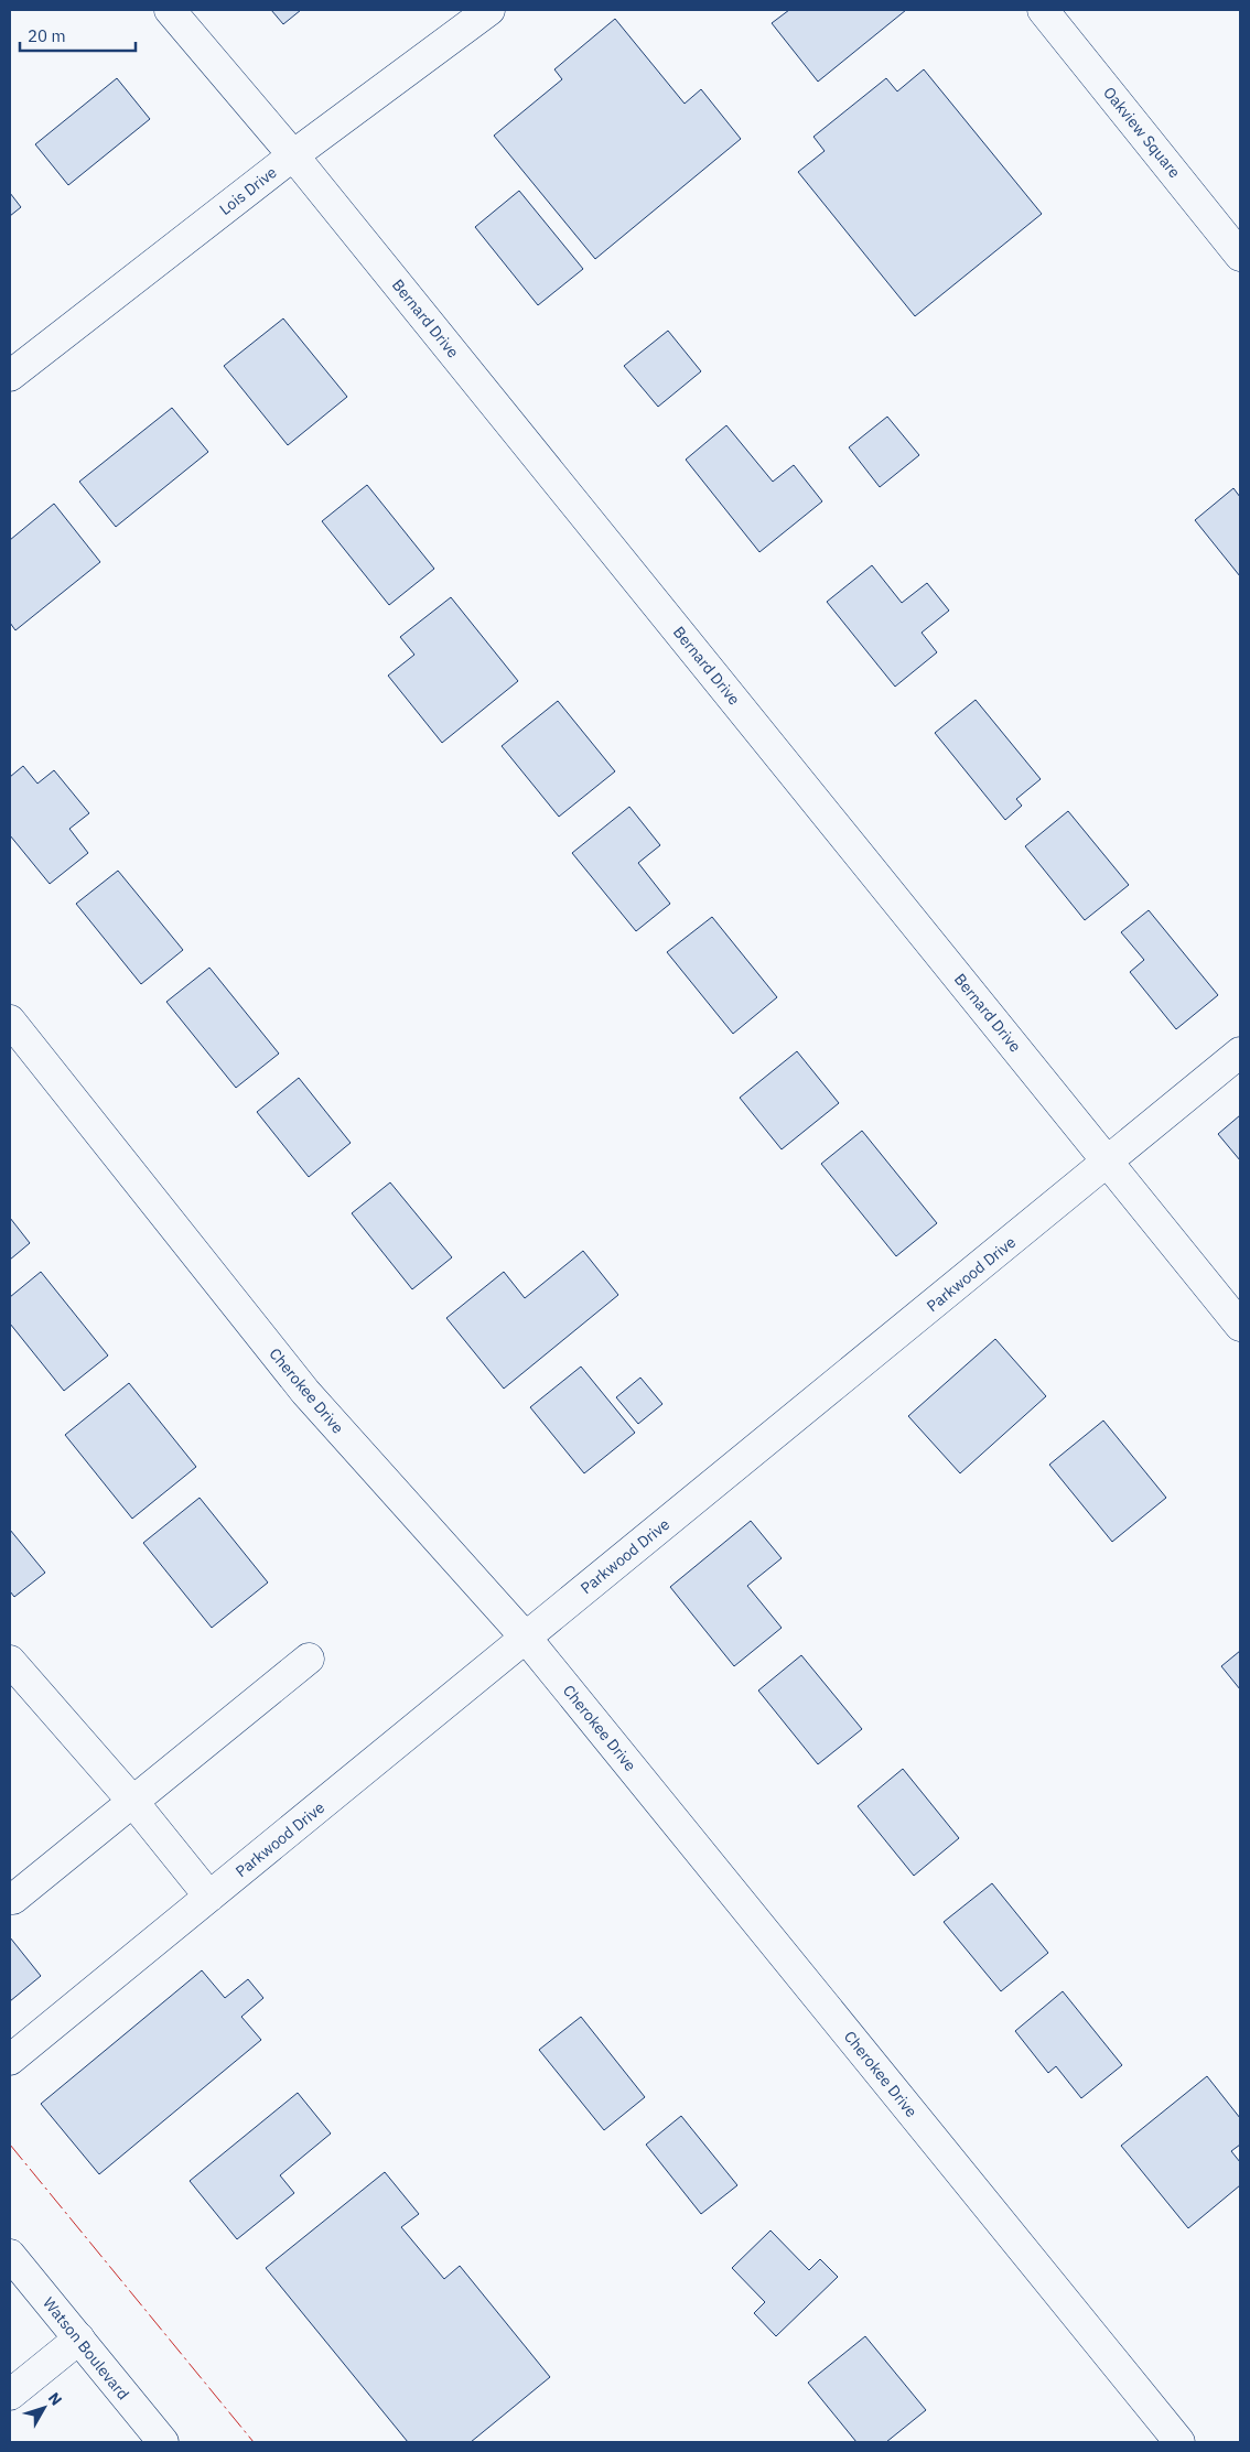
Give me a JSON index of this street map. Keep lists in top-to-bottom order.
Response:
{
  "streets": {
    "street": [
      "Oakview Square",
      "Lois Drive",
      "Bernard Drive",
      "Parkwood Drive",
      "Cherokee Drive",
      "Watson Boulevard"
    ]
  },
  "crossings": [
    ["Lois Drive", "Bernard Drive"],
    ["Bernard Drive", "Parkwood Drive"],
    ["Parkwood Drive", "Cherokee Drive"]
  ],
  "scale_bar": "20 m",
  "north": "top right"
}
